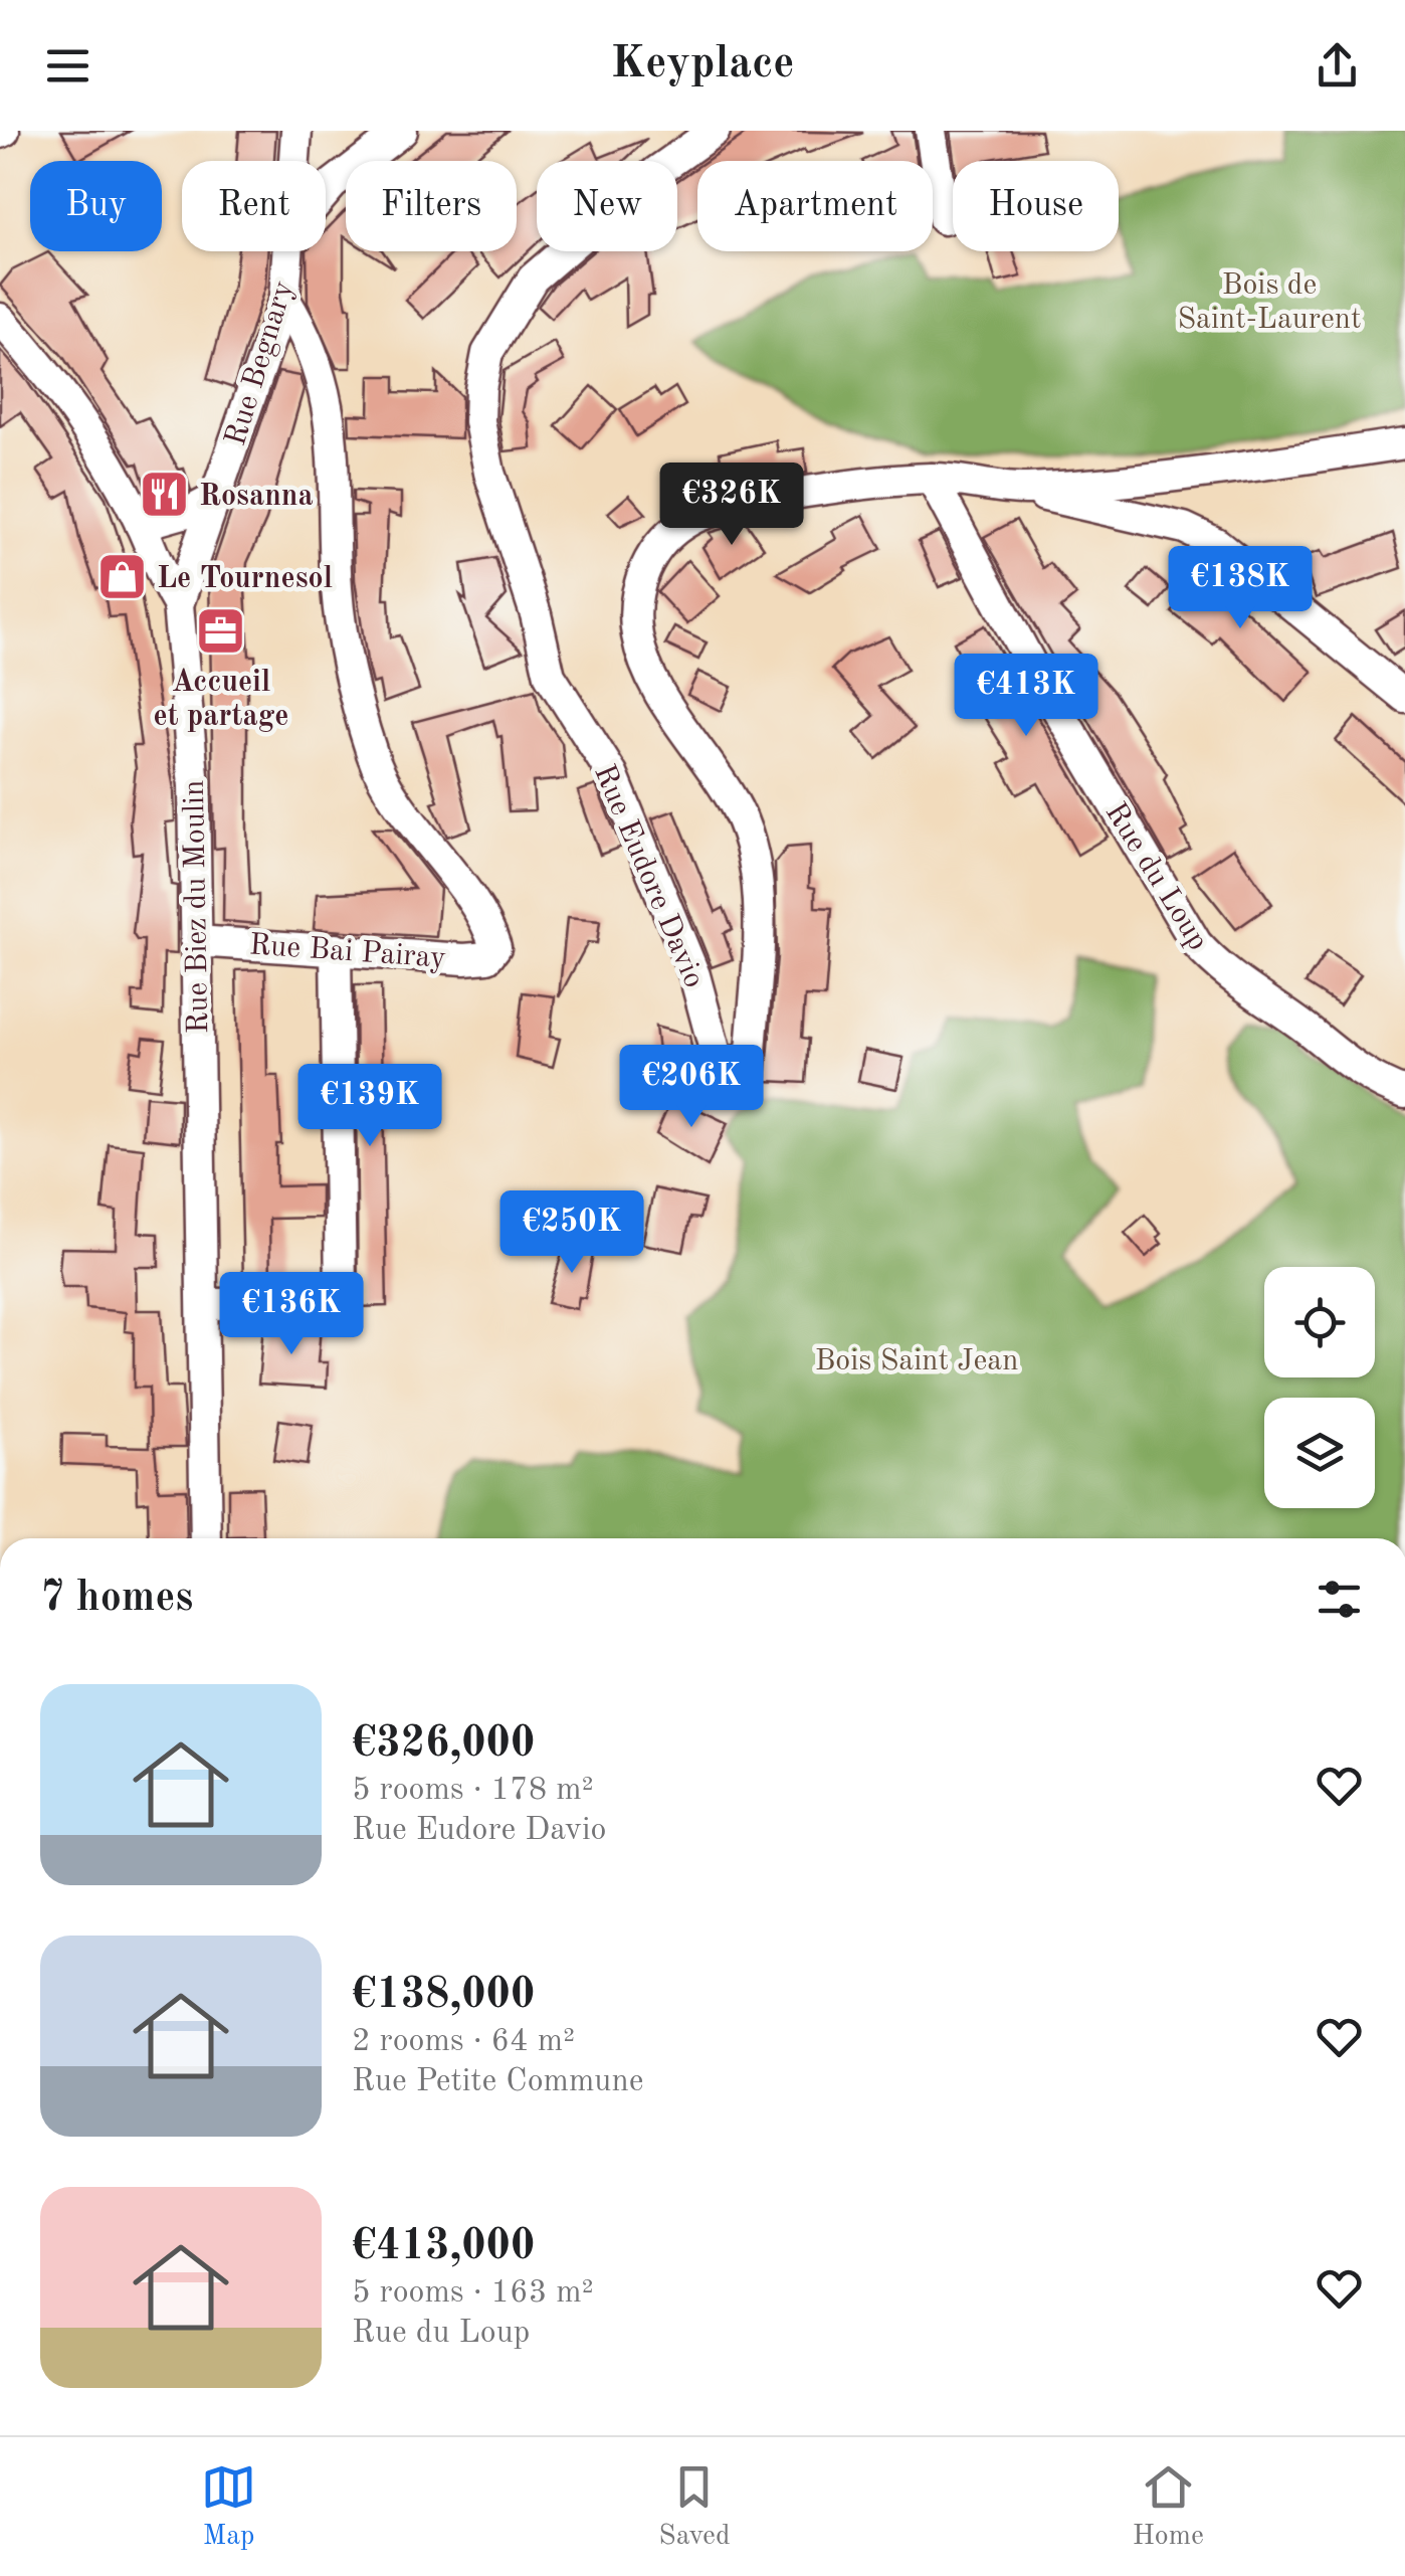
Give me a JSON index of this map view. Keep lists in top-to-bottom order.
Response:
{
  "streets": {
    "street": [
      "Rue Begnary",
      "Rue Eudore Davio",
      "Rue du Loup",
      "Rue Biez du Moulin",
      "Rue Bai Pairay"
    ]
  },
  "crossings": [
    ["Rue Begnary", "Rue Biez du Moulin"],
    ["Rue Begnary", "Rue Bai Pairay"],
    ["Rue Eudore Davio", "Rue du Loup"],
    ["Rue Biez du Moulin", "Rue Bai Pairay"]
  ],
  "parks": ["Bois de Saint-Laurent", "Bois Saint Jean"],
  "places": {
    "restaurant": ["Rosanna"],
    "shop": ["Le Tournesol"],
    "office": ["Accueil et partage"]
  },
  "page": {
    "header": "Keyplace",
    "chip": [
      "Buy",
      "Rent",
      "Filters",
      "New",
      "Apartment",
      "House"
    ],
    "price": [
      "€326K",
      "€138K",
      "€413K",
      "€206K",
      "€139K",
      "€250K",
      "€136K"
    ],
    "heading": "7 homes",
    "list": [
      {
        "name": "€326,000",
        "note": "5 rooms · 178 m² · Rue Eudore Davio"
      },
      {
        "name": "€138,000",
        "note": "2 rooms · 64 m² · Rue Petite Commune"
      },
      {
        "name": "€413,000",
        "note": "5 rooms · 163 m² · Rue du Loup"
      }
    ],
    "tabs": ["Map", "Saved", "Home"]
  }
}
